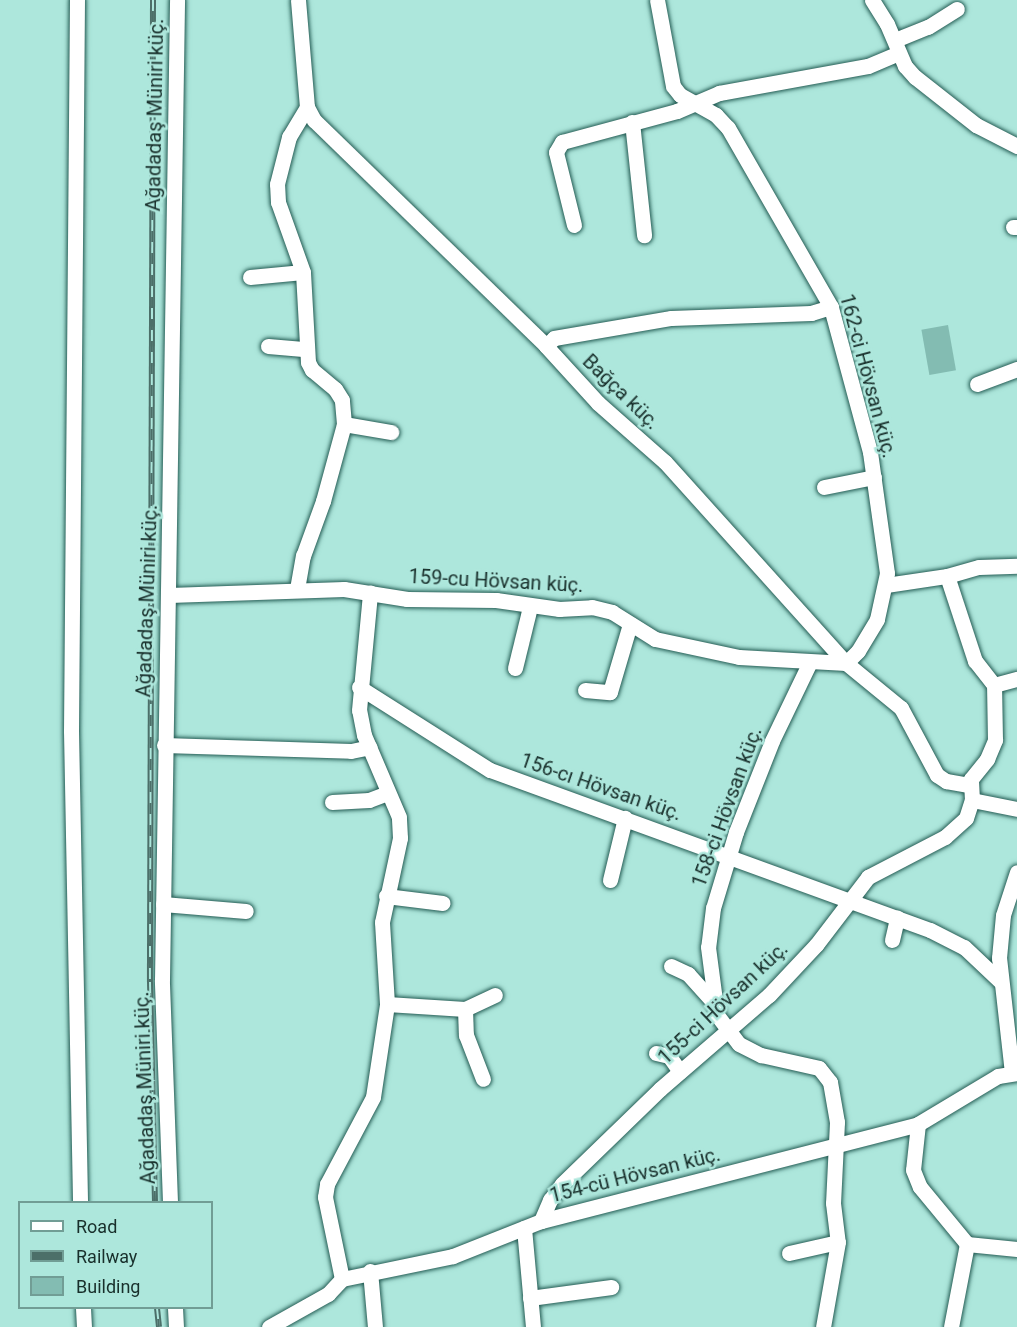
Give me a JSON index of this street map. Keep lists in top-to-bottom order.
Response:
{
  "streets": {
    "street": [
      "Ağadadaş Müniri küç.",
      "162-ci Hövsan küç.",
      "Bağça küç.",
      "159-cu Hövsan küç.",
      "156-cı Hövsan küç.",
      "158-ci Hövsan küç.",
      "155-ci Hövsan küç.",
      "154-cü Hövsan küç."
    ]
  },
  "crossings": [
    ["Ağadadaş Müniri küç.", "159-cu Hövsan küç."],
    ["162-ci Hövsan küç.", "Bağça küç."],
    ["162-ci Hövsan küç.", "159-cu Hövsan küç."],
    ["Bağça küç.", "159-cu Hövsan küç."],
    ["Bağça küç.", "155-ci Hövsan küç."],
    ["159-cu Hövsan küç.", "158-ci Hövsan küç."],
    ["156-cı Hövsan küç.", "158-ci Hövsan küç."],
    ["156-cı Hövsan küç.", "155-ci Hövsan küç."],
    ["158-ci Hövsan küç.", "155-ci Hövsan küç."],
    ["158-ci Hövsan küç.", "154-cü Hövsan küç."],
    ["155-ci Hövsan küç.", "154-cü Hövsan küç."]
  ],
  "legend": ["Road", "Railway", "Building"]
}
